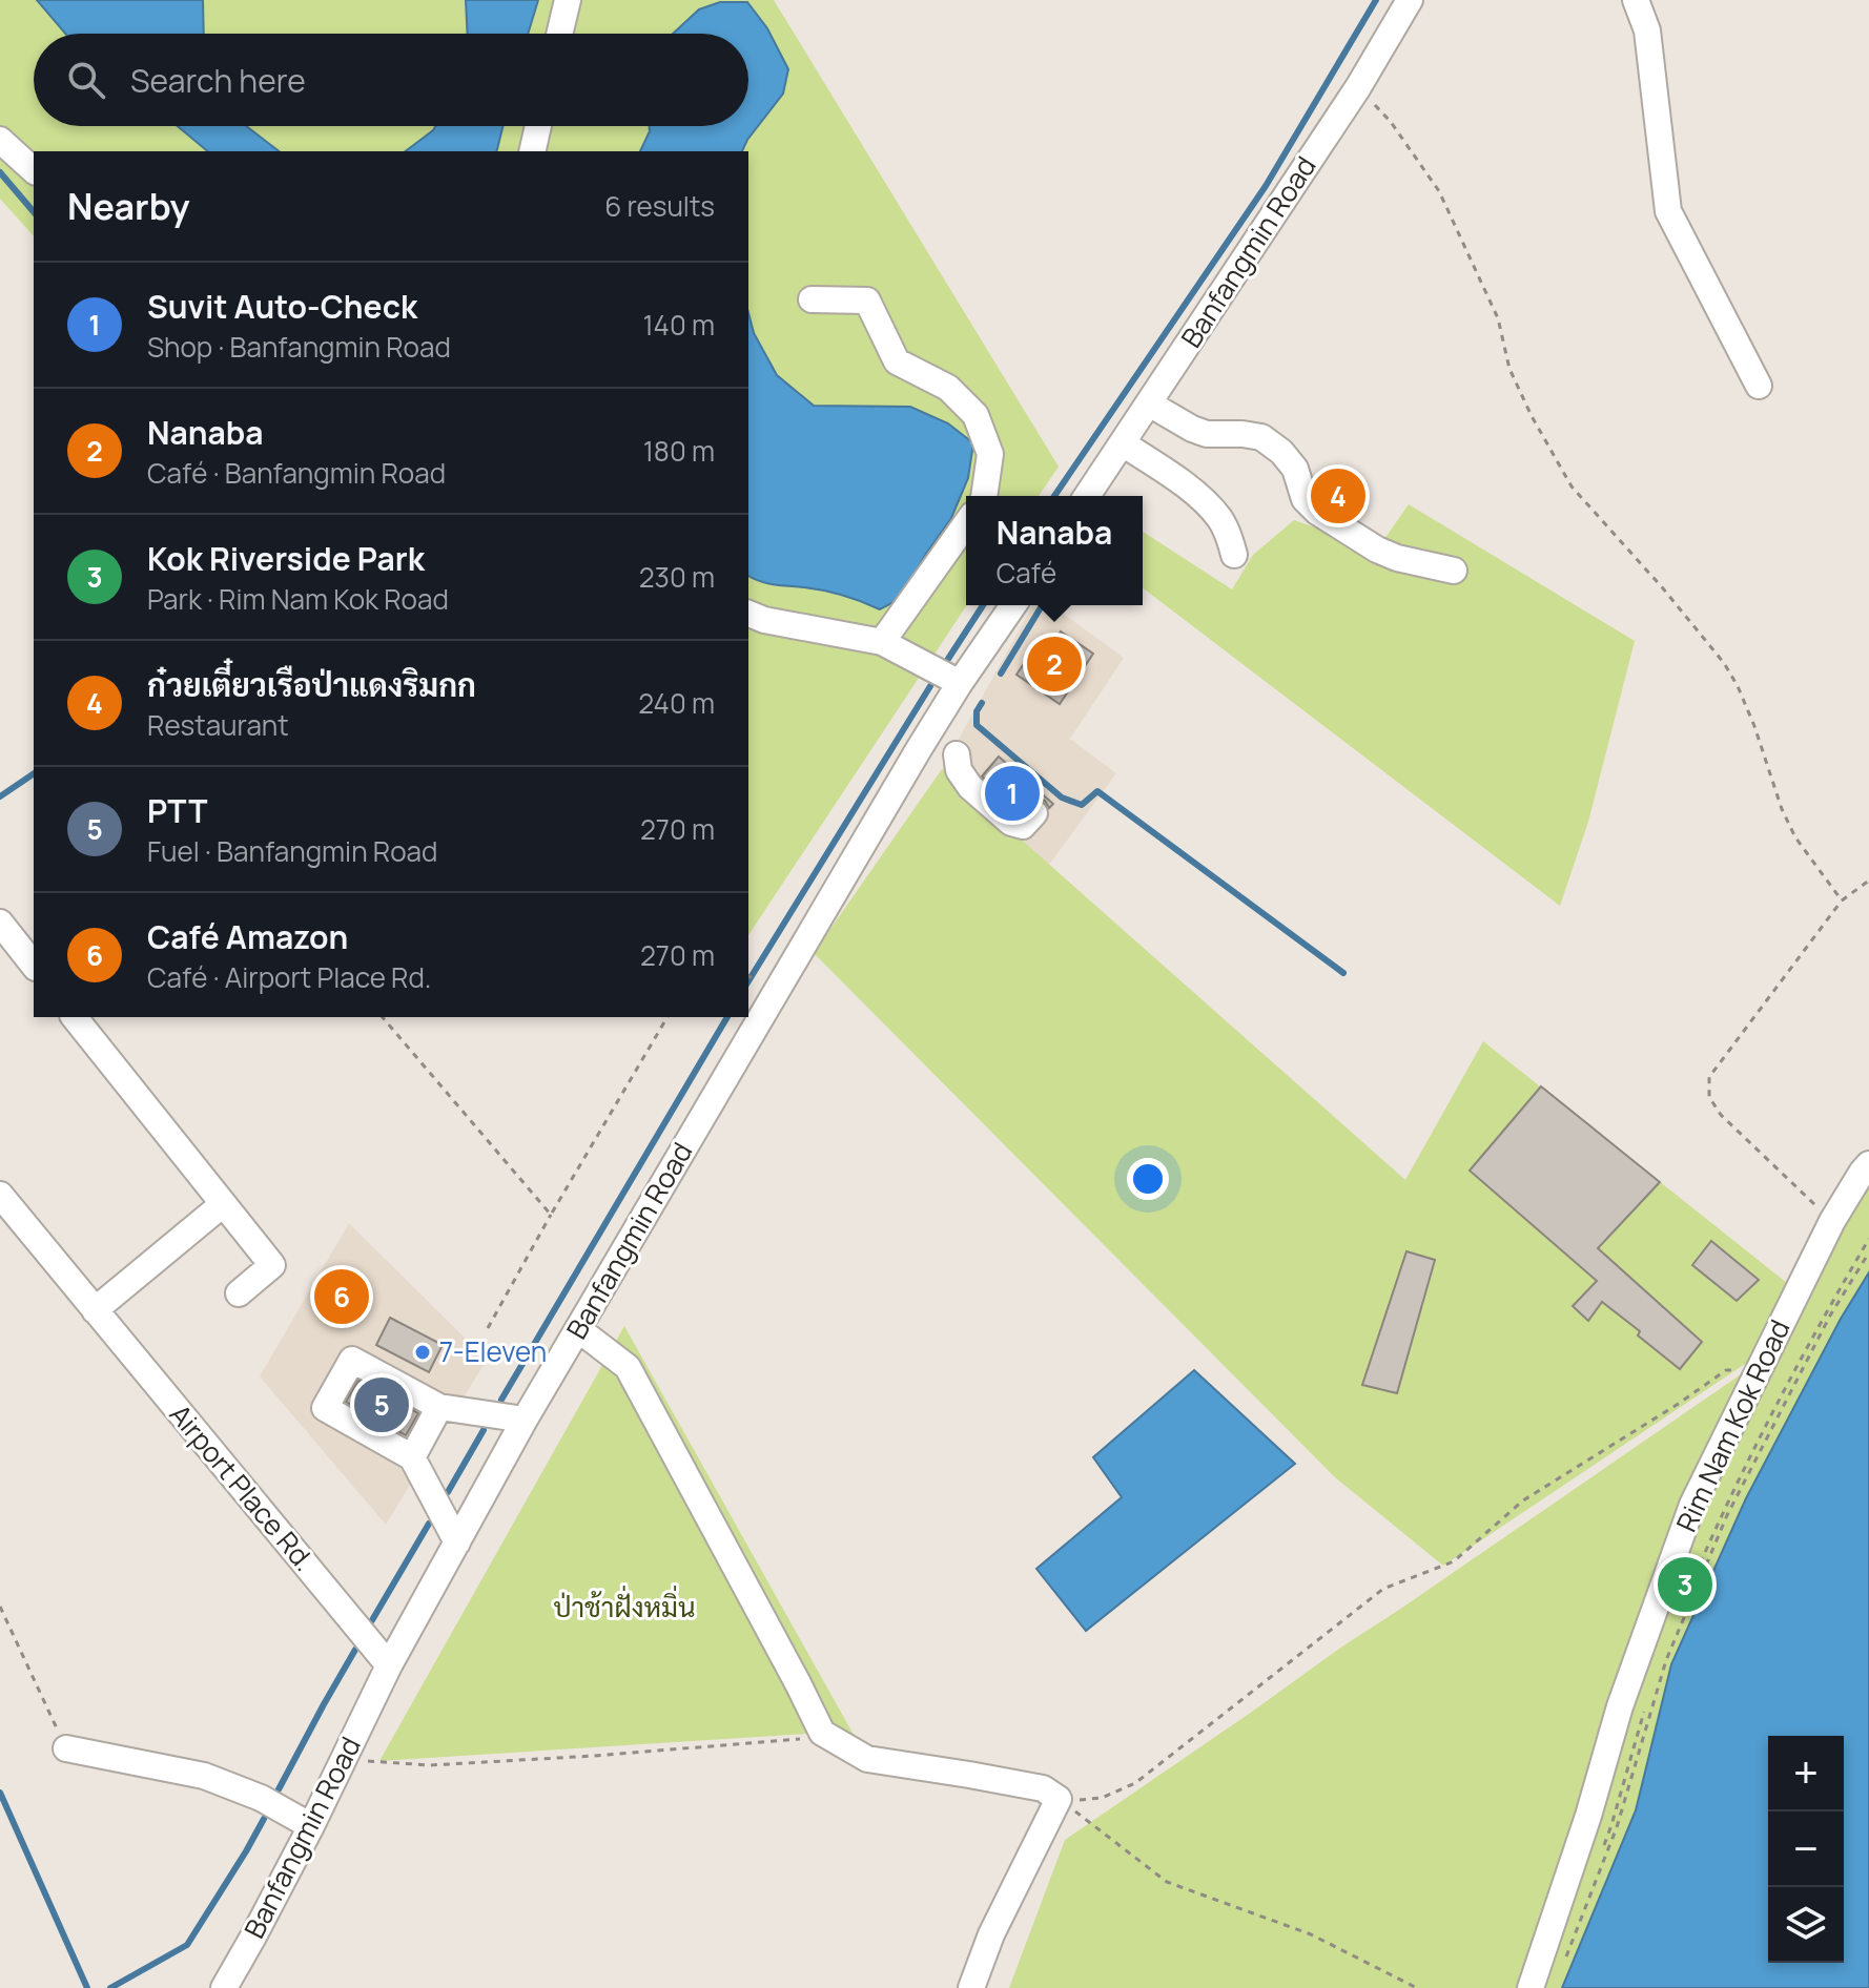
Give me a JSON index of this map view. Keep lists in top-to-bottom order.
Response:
{
  "streets": {
    "street": ["Banfangmin Road", "Rim Nam Kok Road", "Airport Place Rd."]
  },
  "crossings": [
    ["Banfangmin Road", "Airport Place Rd."]
  ],
  "parks": ["ป่าช้าฝั่งหมิ่น"],
  "places": ["7-Eleven"],
  "page": {
    "search": "Search here",
    "heading": ["Nearby", "6 results"],
    "list": [
      {
        "mark": "1",
        "name": "Suvit Auto-Check",
        "note": "Shop · Banfangmin Road",
        "value": "140 m"
      },
      {
        "mark": "2",
        "name": "Nanaba",
        "note": "Café · Banfangmin Road",
        "value": "180 m"
      },
      {
        "mark": "3",
        "name": "Kok Riverside Park",
        "note": "Park · Rim Nam Kok Road",
        "value": "230 m"
      },
      {
        "mark": "4",
        "name": "ก๋วยเตี๋ยวเรือป่าแดงริมกก",
        "note": "Restaurant",
        "value": "240 m"
      },
      {
        "mark": "5",
        "name": "PTT",
        "note": "Fuel · Banfangmin Road",
        "value": "270 m"
      },
      {
        "mark": "6",
        "name": "Café Amazon",
        "note": "Café · Airport Place Rd.",
        "value": "270 m"
      }
    ],
    "pins": [
      "4",
      "2",
      "1",
      "6",
      "5",
      "3"
    ],
    "popup": ["Nanaba", "Café"],
    "map_buttons": ["+", "−"]
  }
}
